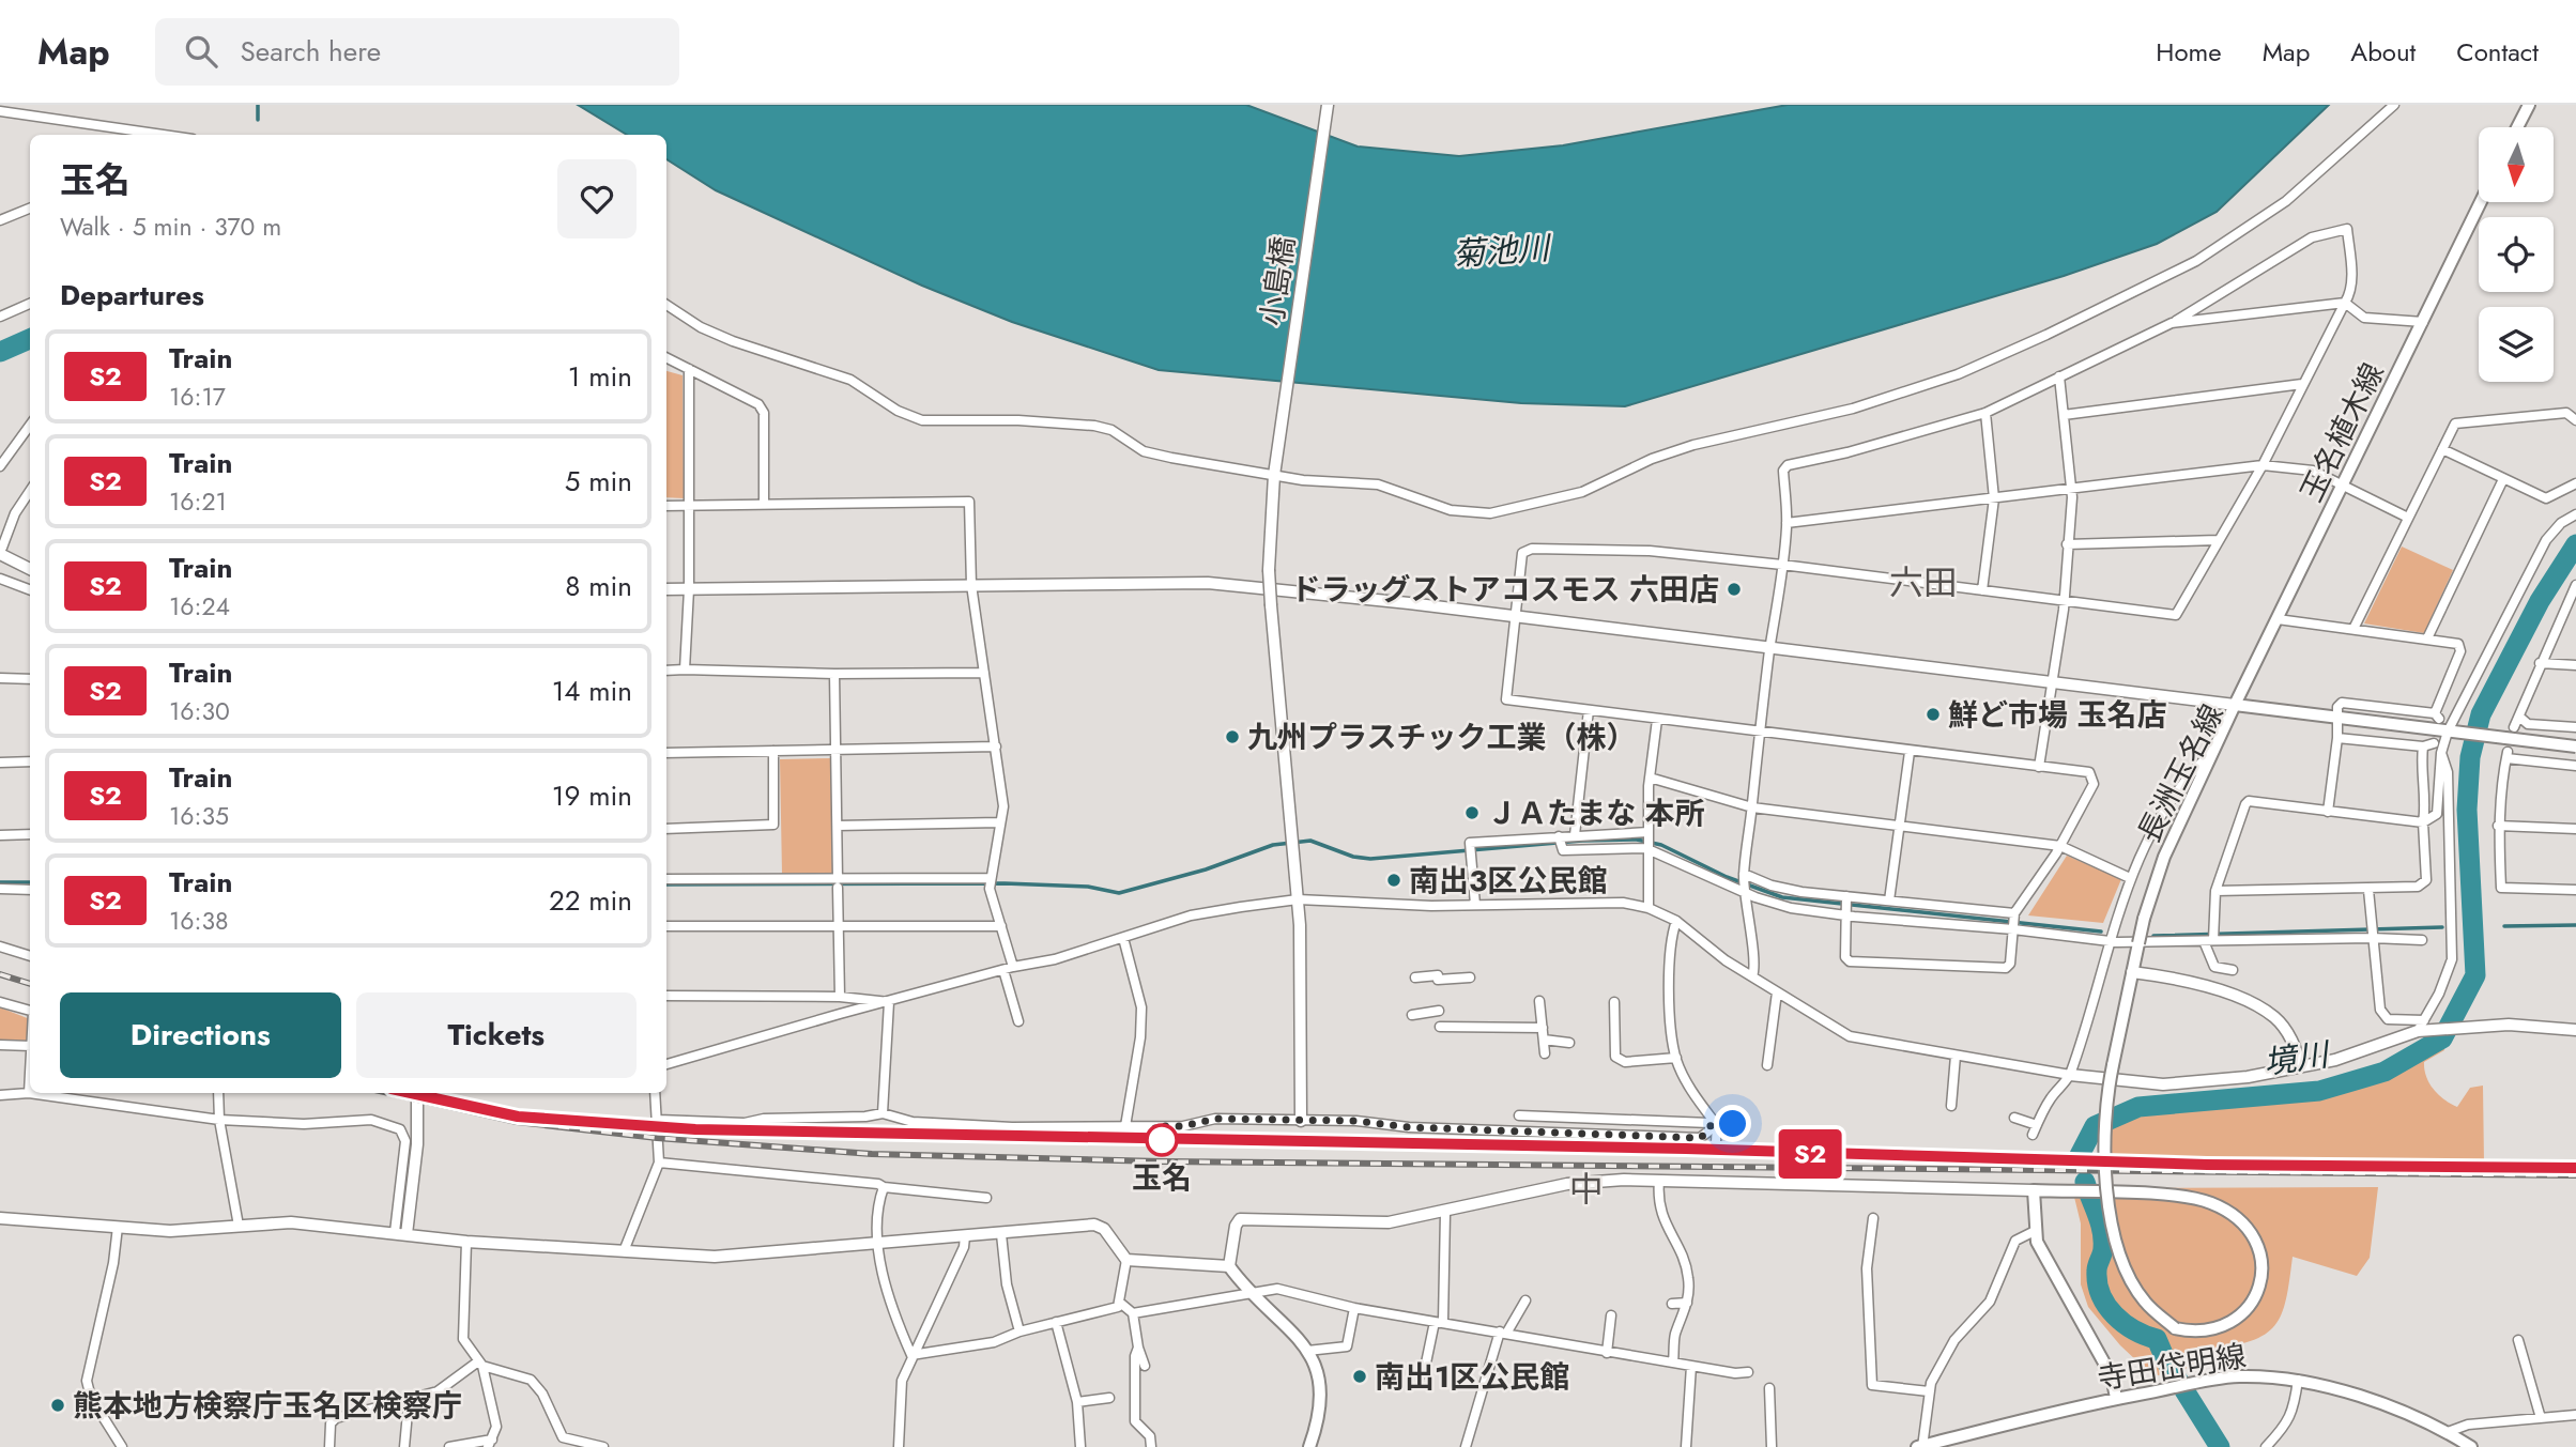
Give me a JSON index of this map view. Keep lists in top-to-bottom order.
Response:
{
  "streets": {
    "main road": ["玉名植木線", "長洲玉名線", "寺田岱明線"],
    "street": ["小島橋"]
  },
  "crossings": [
    ["玉名植木線", "長洲玉名線"]
  ],
  "districts": ["六田", "中"],
  "water": ["菊池川", "境川"],
  "places": [
    "ドラッグストアコスモス 六田店",
    "鮮ど市場 玉名店",
    "九州プラスチック工業（株）",
    "ＪＡたまな 本所",
    "南出3区公民館",
    "玉名",
    "南出1区公民館",
    "熊本地方検察庁玉名区検察庁"
  ],
  "north": "bottom",
  "page": {
    "header": "Map",
    "search": "Search here",
    "nav": [
      "Home",
      "Map",
      "About",
      "Contact"
    ],
    "on_map": "S2",
    "heading": [
      ["玉名", "Walk · 5 min · 370 m"],
      "Departures"
    ],
    "list": [
      {
        "mark": "S2",
        "name": "Train",
        "note": "16:17",
        "value": "1 min"
      },
      {
        "mark": "S2",
        "name": "Train",
        "note": "16:21",
        "value": "5 min"
      },
      {
        "mark": "S2",
        "name": "Train",
        "note": "16:24",
        "value": "8 min"
      },
      {
        "mark": "S2",
        "name": "Train",
        "note": "16:30",
        "value": "14 min"
      },
      {
        "mark": "S2",
        "name": "Train",
        "note": "16:35",
        "value": "19 min"
      },
      {
        "mark": "S2",
        "name": "Train",
        "note": "16:38",
        "value": "22 min"
      }
    ],
    "buttons": ["Directions", "Tickets"]
  }
}
